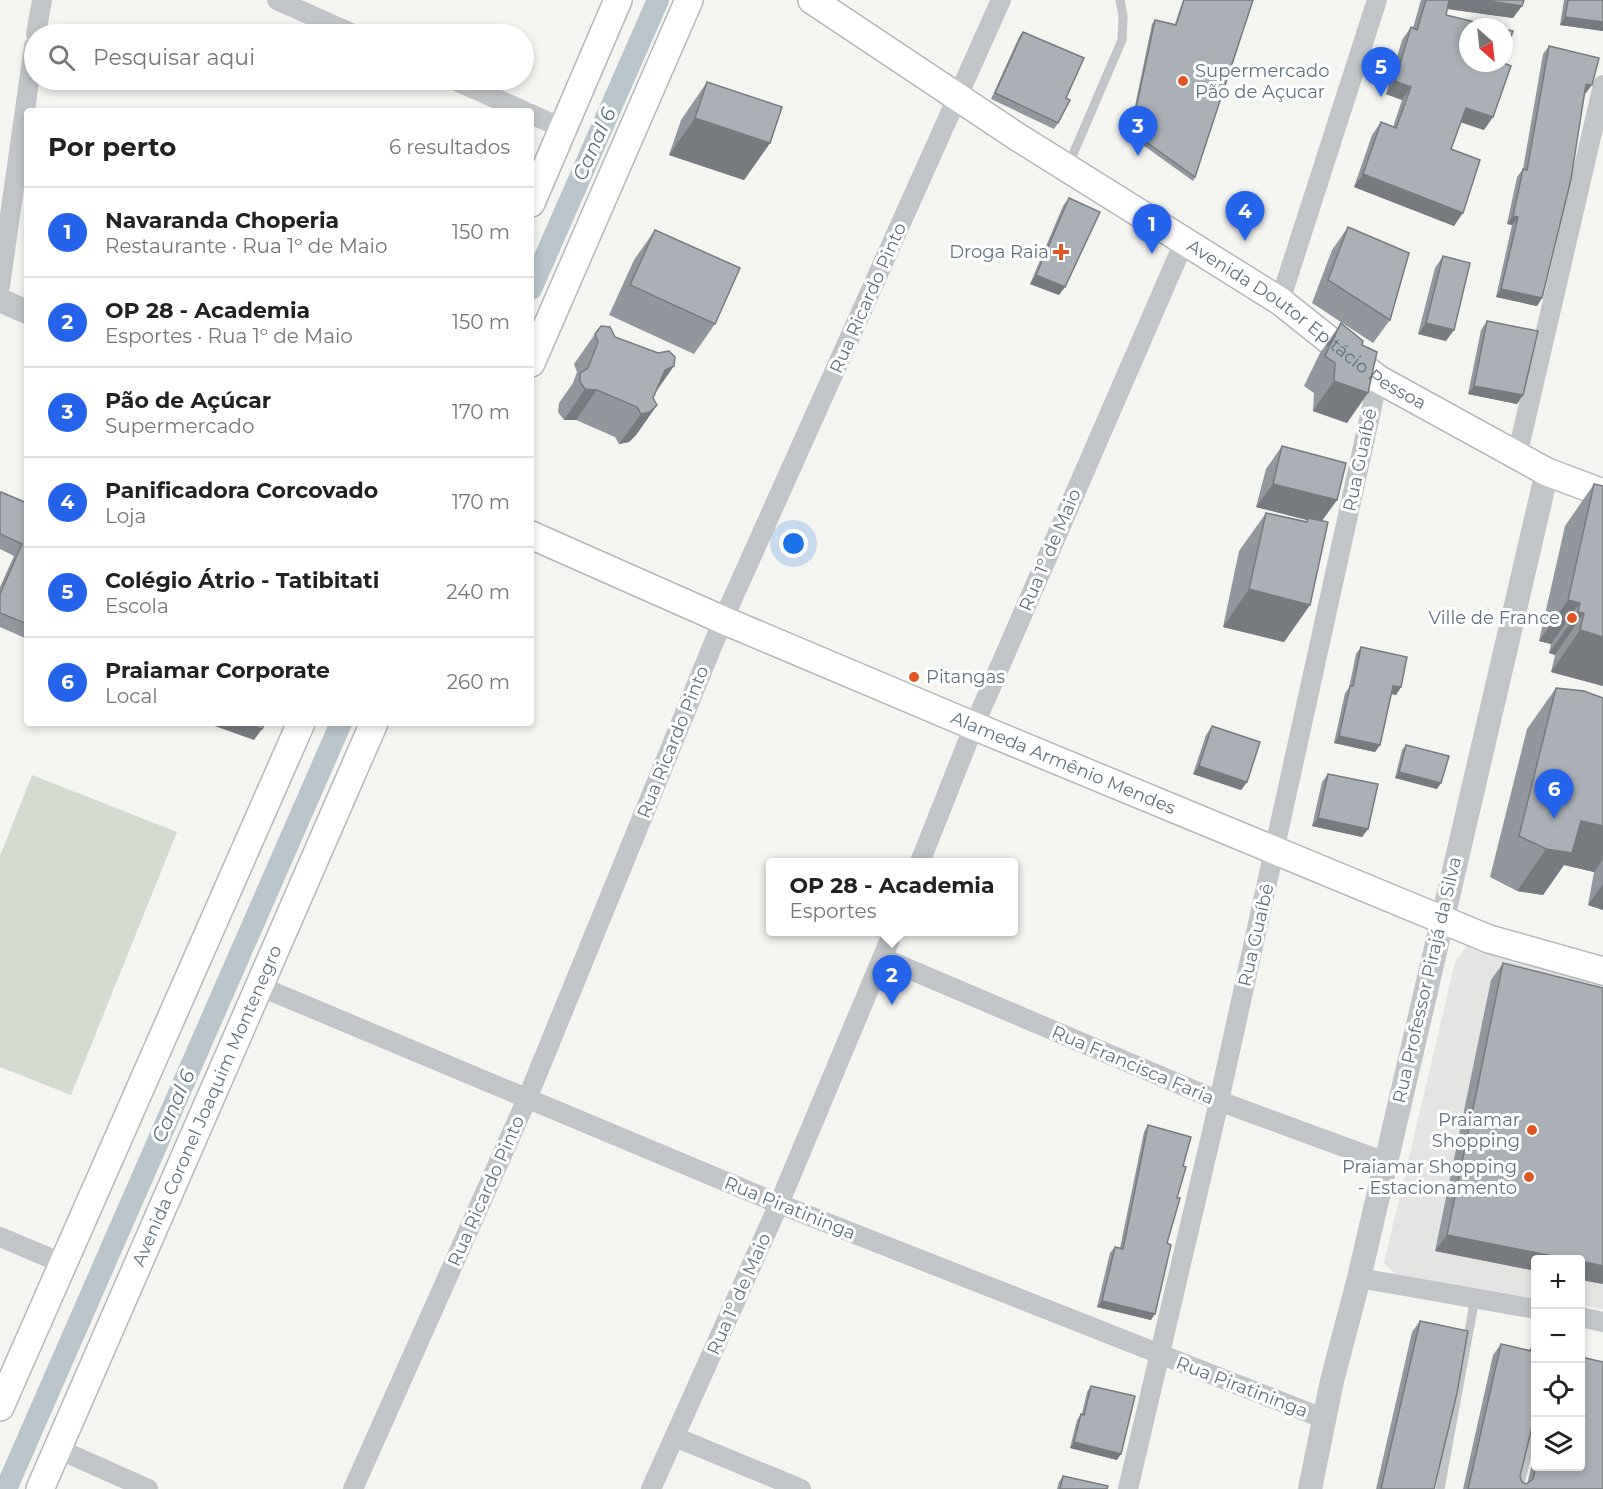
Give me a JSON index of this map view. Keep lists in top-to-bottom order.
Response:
{
  "streets": {
    "main road": ["Avenida Doutor Epitácio Pessoa", "Alameda Armênio Mendes", "Avenida Coronel Joaquim Montenegro"],
    "street": [
      "Rua Ricardo Pinto",
      "Rua Guaíbê",
      "Rua 1º de Maio",
      "Rua Professor Pirajá da Silva",
      "Rua Francisca Faria",
      "Rua Piratininga"
    ]
  },
  "crossings": [
    ["Rua Ricardo Pinto", "Avenida Doutor Epitácio Pessoa"],
    ["Rua Ricardo Pinto", "Alameda Armênio Mendes"],
    ["Rua Ricardo Pinto", "Rua Piratininga"],
    ["Avenida Doutor Epitácio Pessoa", "Rua Guaíbê"],
    ["Avenida Doutor Epitácio Pessoa", "Rua 1º de Maio"],
    ["Avenida Doutor Epitácio Pessoa", "Rua Professor Pirajá da Silva"],
    ["Rua Guaíbê", "Alameda Armênio Mendes"],
    ["Rua Guaíbê", "Rua Francisca Faria"],
    ["Rua Guaíbê", "Rua Piratininga"],
    ["Rua 1º de Maio", "Alameda Armênio Mendes"],
    ["Rua 1º de Maio", "Rua Francisca Faria"],
    ["Rua 1º de Maio", "Rua Piratininga"],
    ["Alameda Armênio Mendes", "Rua Professor Pirajá da Silva"],
    ["Rua Professor Pirajá da Silva", "Rua Francisca Faria"],
    ["Rua Professor Pirajá da Silva", "Rua Piratininga"],
    ["Avenida Coronel Joaquim Montenegro", "Rua Piratininga"]
  ],
  "water": ["Canal 6"],
  "places": {
    "other": [
      "Supermercado Pão de Açucar",
      "Ville de France",
      "Pitangas",
      "Praiamar Shopping",
      "Praiamar Shopping - Estacionamento"
    ],
    "health": ["Droga Raia"]
  },
  "north": "bottom right",
  "page": {
    "search": "Pesquisar aqui",
    "pins": [
      "5",
      "3",
      "4",
      "1",
      "6",
      "2"
    ],
    "heading": ["Por perto", "6 resultados"],
    "list": [
      {
        "mark": "1",
        "name": "Navaranda Choperia",
        "note": "Restaurante · Rua 1º de Maio",
        "value": "150 m"
      },
      {
        "mark": "2",
        "name": "OP 28 - Academia",
        "note": "Esportes · Rua 1º de Maio",
        "value": "150 m"
      },
      {
        "mark": "3",
        "name": "Pão de Açúcar",
        "note": "Supermercado",
        "value": "170 m"
      },
      {
        "mark": "4",
        "name": "Panificadora Corcovado",
        "note": "Loja",
        "value": "170 m"
      },
      {
        "mark": "5",
        "name": "Colégio Átrio - Tatibitati",
        "note": "Escola",
        "value": "240 m"
      },
      {
        "mark": "6",
        "name": "Praiamar Corporate",
        "note": "Local",
        "value": "260 m"
      }
    ],
    "popup": ["OP 28 - Academia", "Esportes"],
    "map_buttons": ["+", "−"]
  }
}
